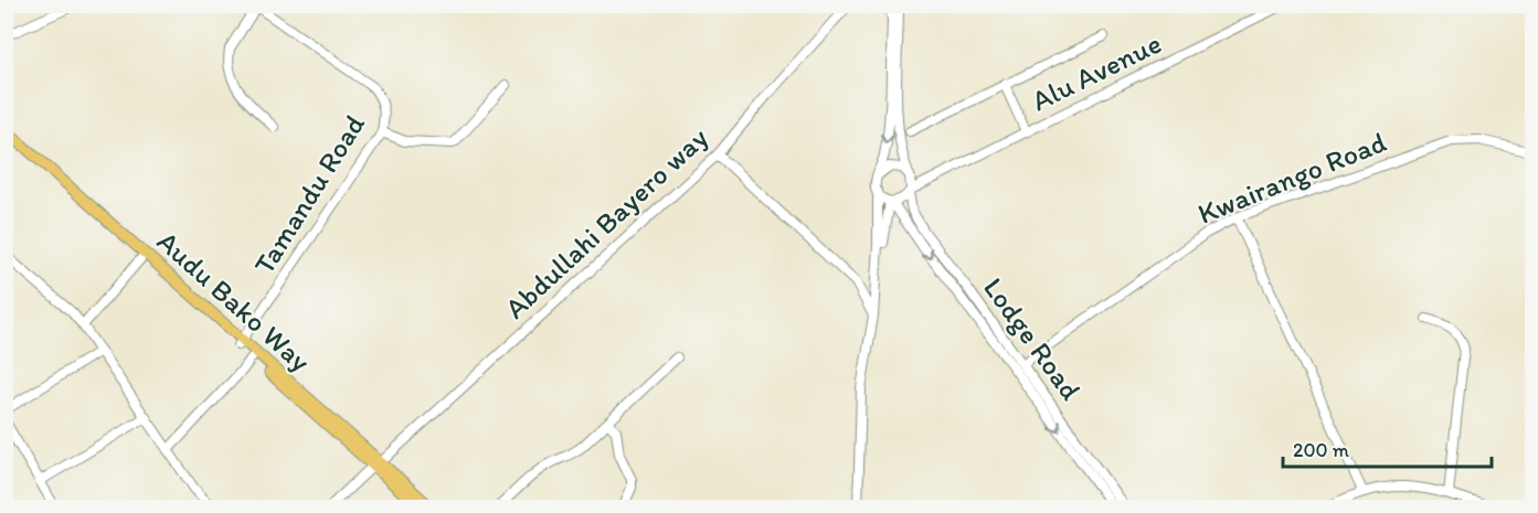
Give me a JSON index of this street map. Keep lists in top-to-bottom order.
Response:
{
  "streets": {
    "main road": ["Audu Bako Way"],
    "street": [
      "Alu Avenue",
      "Kwairango Road",
      "Tamandu Road",
      "Abdullahi Bayero way",
      "Lodge Road"
    ]
  },
  "crossings": [
    ["Alu Avenue", "Lodge Road"],
    ["Kwairango Road", "Lodge Road"],
    ["Tamandu Road", "Audu Bako Way"],
    ["Abdullahi Bayero way", "Audu Bako Way"]
  ],
  "scale_bar": "200 m"
}
